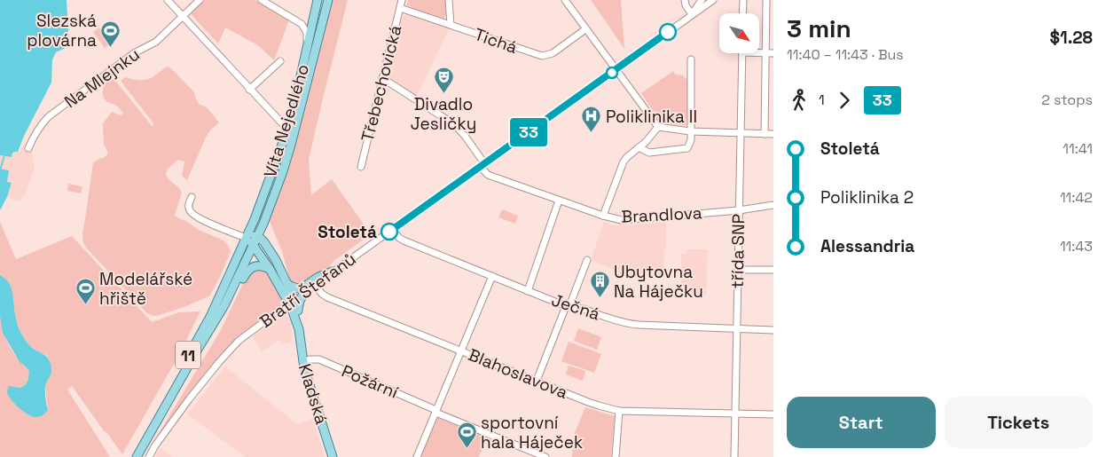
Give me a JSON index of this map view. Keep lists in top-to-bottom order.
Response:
{
  "streets": {
    "main road": ["Víta Nejedlého", "11", "Kladská"],
    "street": [
      "Tichá",
      "Na Mlejnku",
      "Třebechovická",
      "Brandlova",
      "třída SNP",
      "Bratří Štefanů",
      "Ječná",
      "Blahoslavova",
      "Požární"
    ]
  },
  "crossings": [
    ["Tichá", "Třebechovická"],
    ["Třebechovická", "Brandlova"],
    ["Víta Nejedlého", "11"],
    ["Víta Nejedlého", "Kladská"],
    ["Brandlova", "třída SNP"],
    ["Brandlova", "Bratří Štefanů"],
    ["třída SNP", "Ječná"],
    ["třída SNP", "Blahoslavova"],
    ["Bratří Štefanů", "Ječná"],
    ["Bratří Štefanů", "Blahoslavova"],
    ["Bratří Štefanů", "Kladská"],
    ["11", "Kladská"],
    ["Požární", "Kladská"]
  ],
  "places": {
    "sports": ["Slezská plovárna", "Modelářské hřiště", "sportovní hala Háječek"],
    "theatre": ["Divadlo Jesličky"],
    "hospital": ["Poliklinika II"],
    "other": ["Stoletá"],
    "building": ["Ubytovna Na Háječku"]
  },
  "lines": ["bus line 33"],
  "north": "bottom right",
  "page": {
    "on_map": "33",
    "heading": ["3 min", "11:40 – 11:43 · Bus", "$1.28"],
    "legs": ["1", "33", "2 stops"],
    "list": [
      {
        "name": "Stoletá",
        "value": "11:41"
      },
      {
        "name": "Poliklinika 2",
        "value": "11:42"
      },
      {
        "name": "Alessandria",
        "value": "11:43"
      }
    ],
    "buttons": ["Start", "Tickets"]
  }
}
